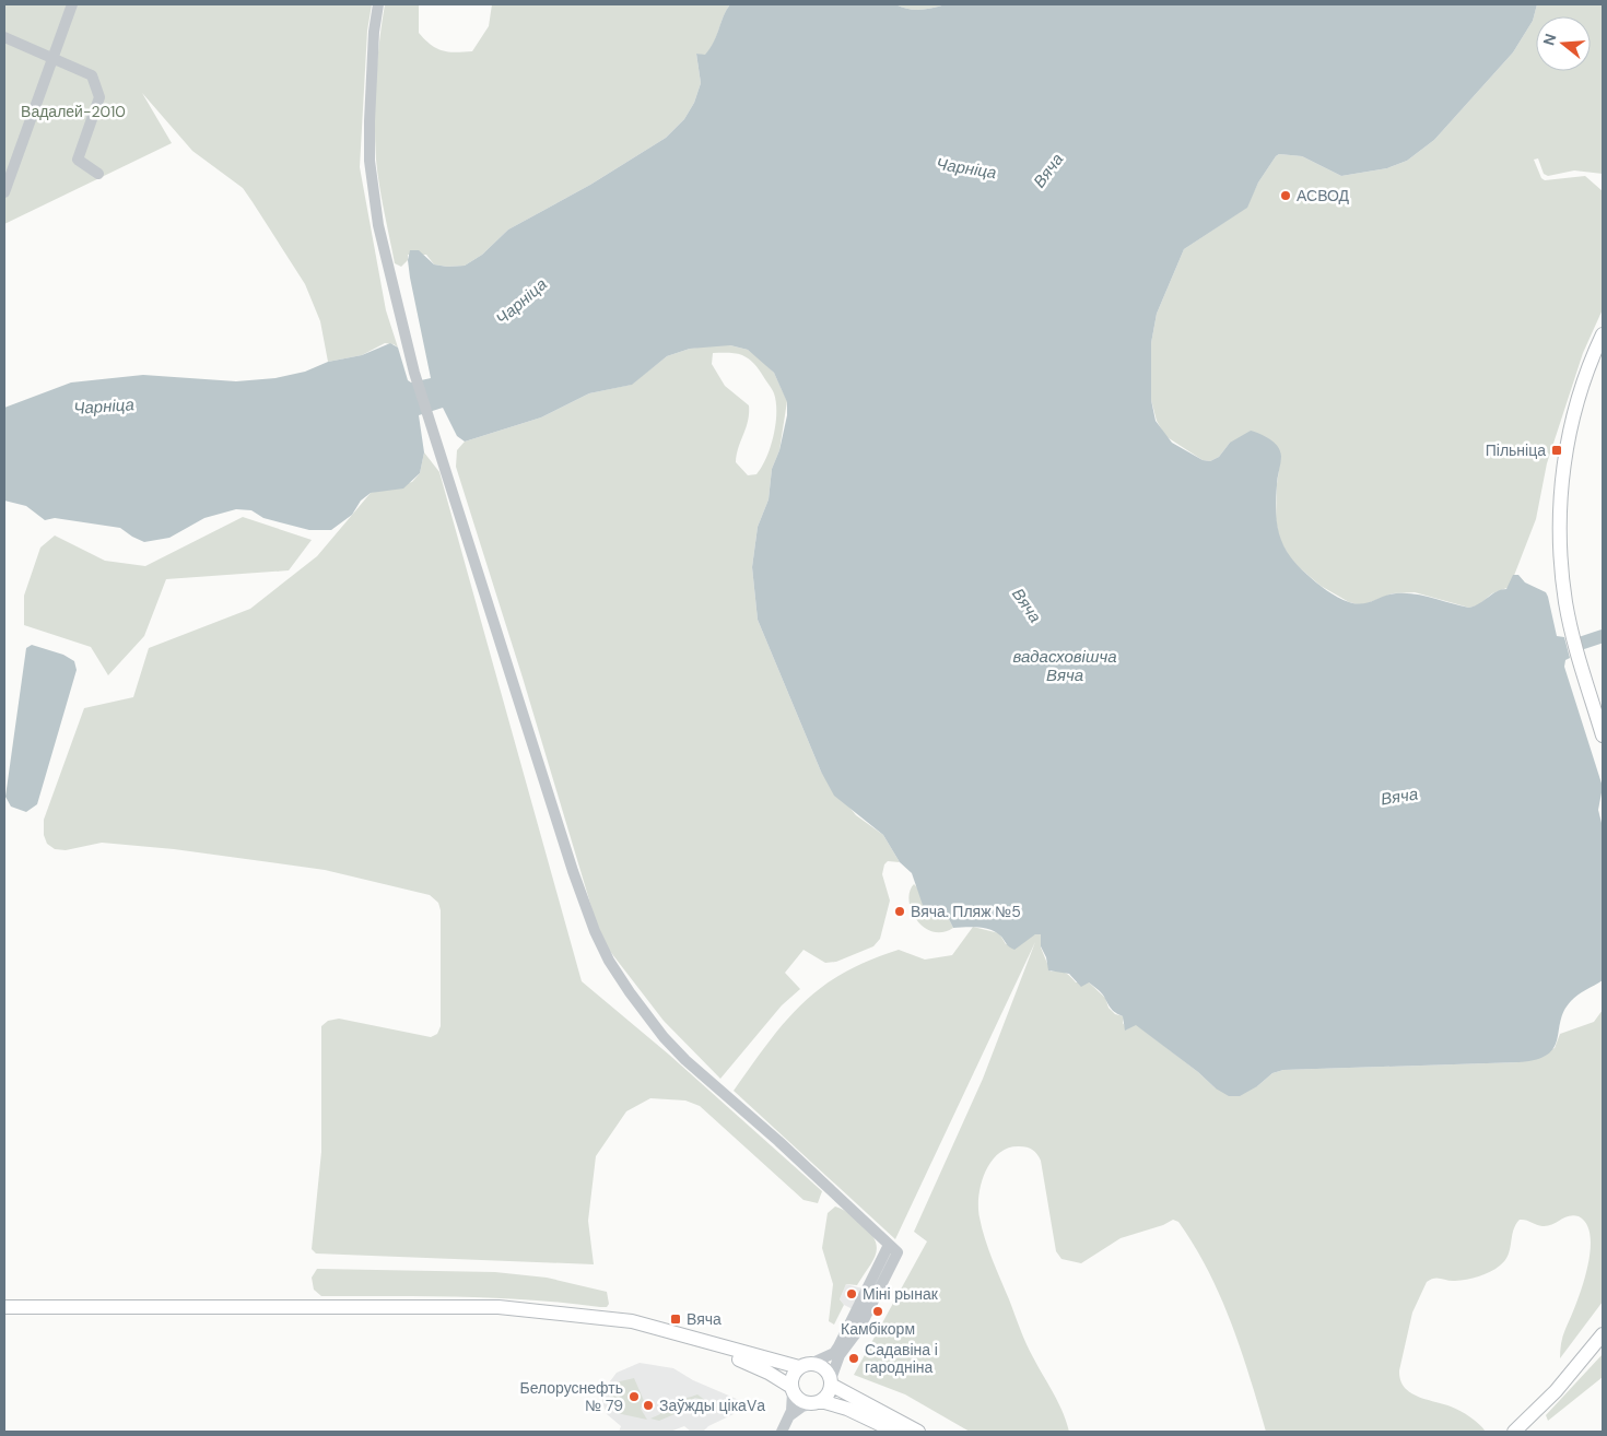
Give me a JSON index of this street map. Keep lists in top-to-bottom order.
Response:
{
  "water": ["Чарніца", "Вяча", "вадасховішча Вяча"],
  "parks": ["Вадалей-2010"],
  "places": {
    "other": [
      "АСВОД",
      "Вяча. Пляж №5",
      "Міні рынак",
      "Камбікорм",
      "Садавіна і гародніна",
      "Белоруснефть № 79",
      "Заўжды цікаVа"
    ],
    "transit": ["Пільніца", "Вяча"]
  },
  "north": "left"
}
